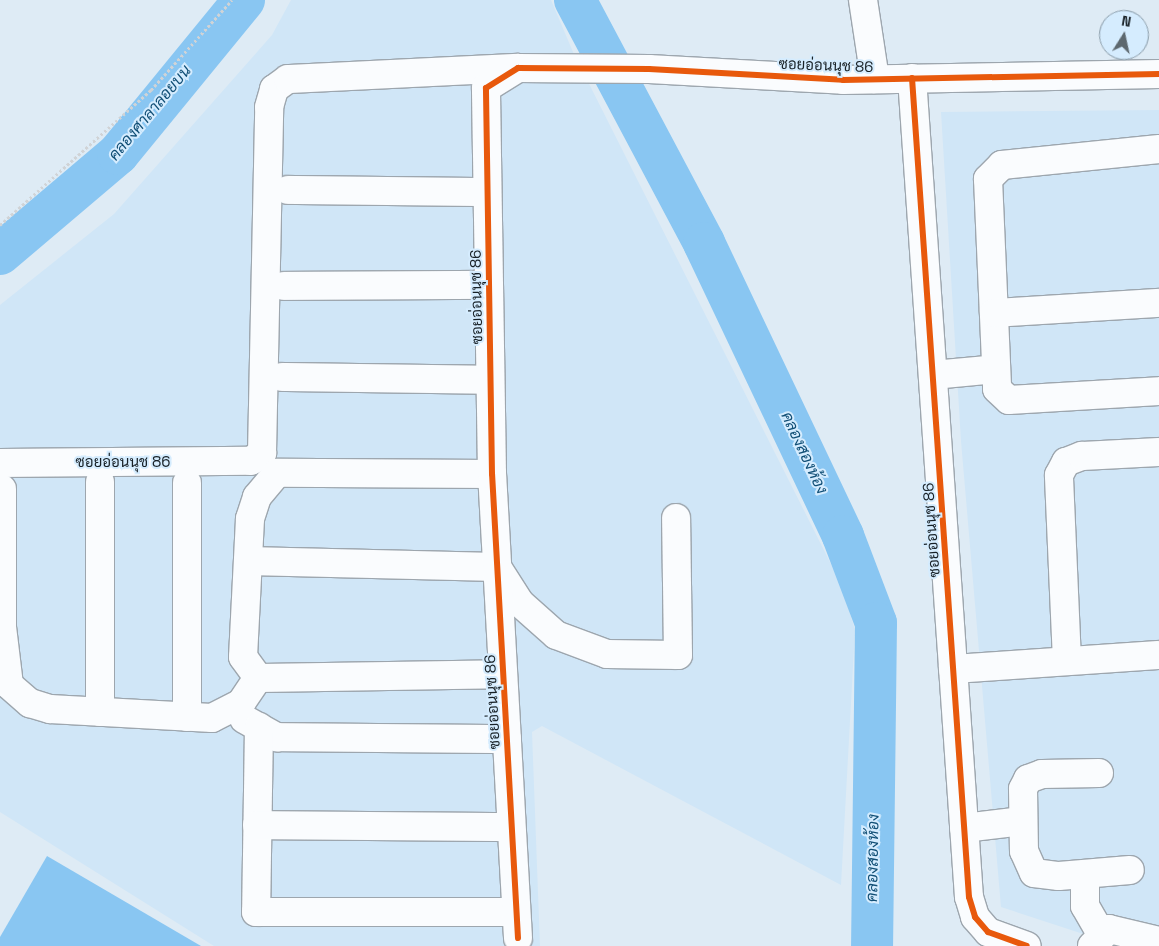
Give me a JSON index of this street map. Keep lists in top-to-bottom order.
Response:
{
  "streets": {
    "street": ["ซอยอ่อนนุช 86"]
  },
  "water": ["คลองศาลาลอยบน", "คลองสองห้อง"],
  "north": "top"
}
